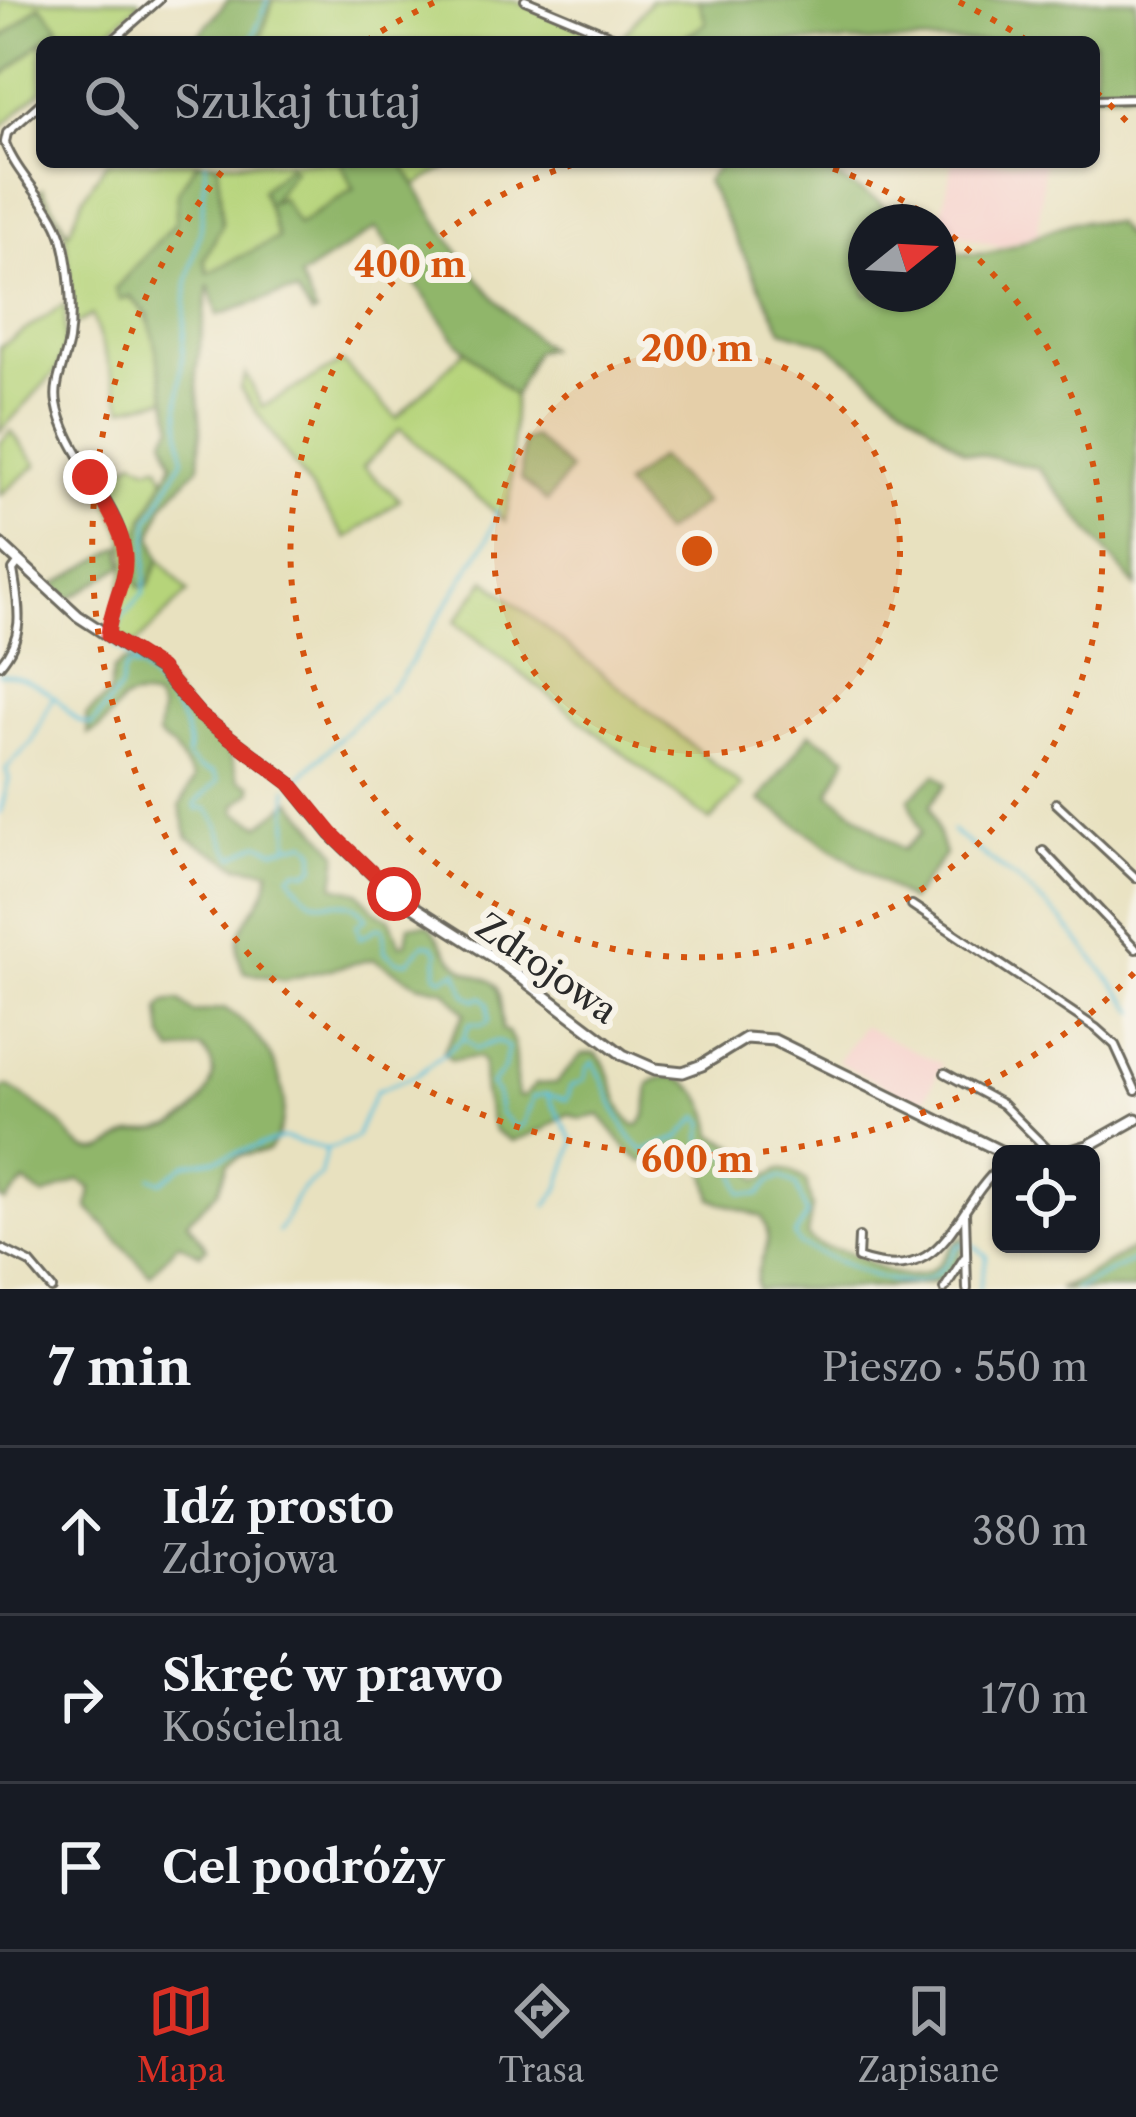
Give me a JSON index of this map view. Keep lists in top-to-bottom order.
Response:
{
  "streets": {
    "street": ["Zdrojowa"]
  },
  "north": "right",
  "page": {
    "search": "Szukaj tutaj",
    "heading": ["7 min", "Pieszo · 550 m"],
    "list": [
      ["Idź prosto", "Zdrojowa", "380 m"],
      ["Skręć w prawo", "Kościelna", "170 m"],
      "Cel podróży"
    ],
    "nav": ["Mapa", "Trasa", "Zapisane"]
  },
  "rings": ["400 m", "200 m", "600 m"]
}
